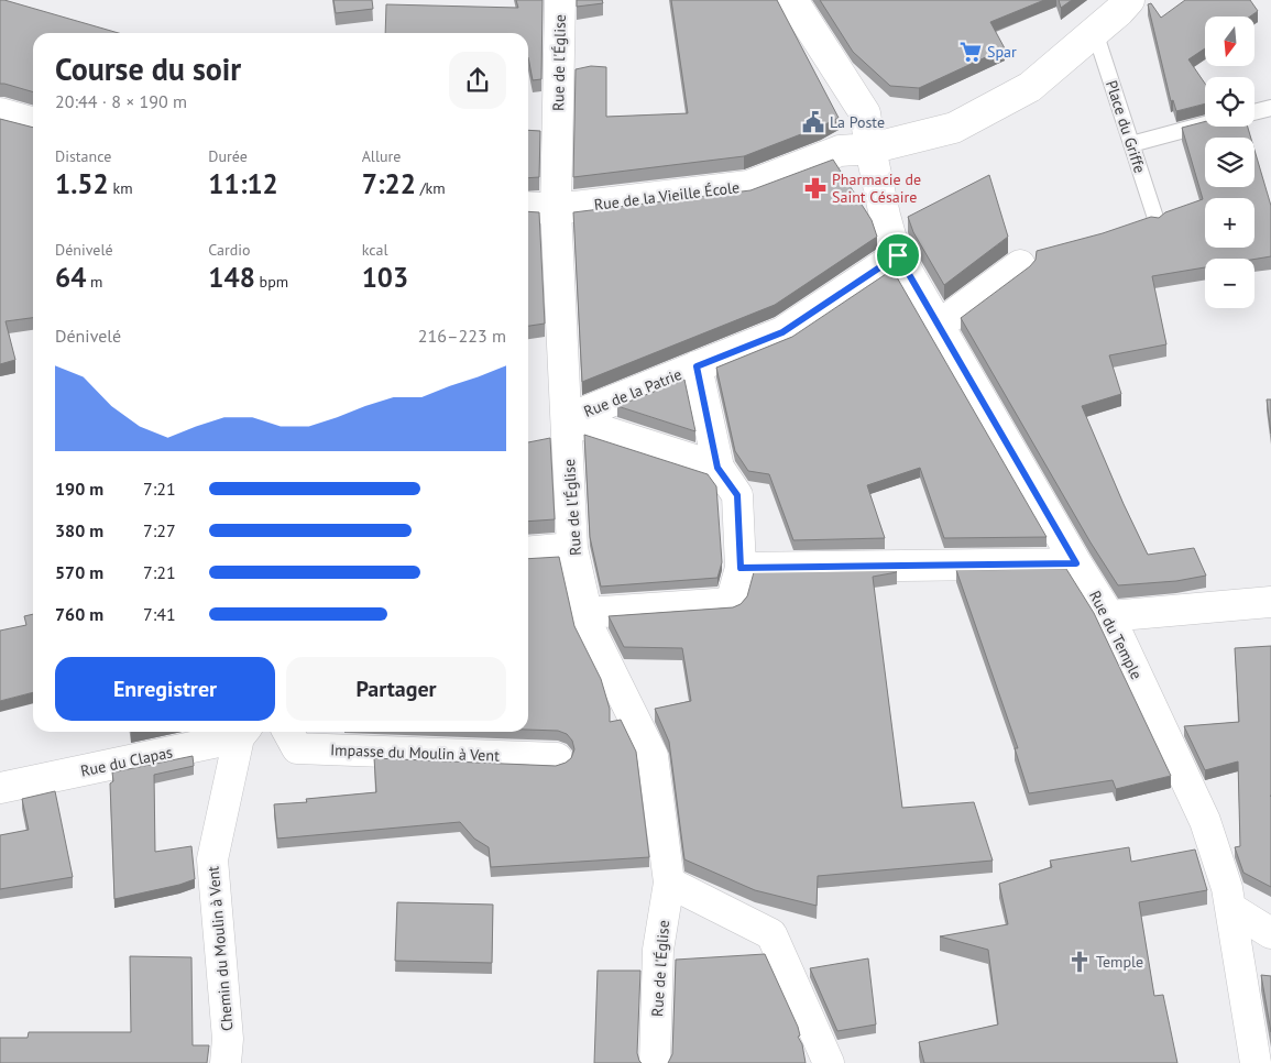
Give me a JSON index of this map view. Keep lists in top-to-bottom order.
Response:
{
  "streets": {
    "street": [
      "Rue de l'Église",
      "Rue de la Vieille École",
      "Rue de la Patrie",
      "Rue du Temple",
      "Impasse du Moulin à Vent",
      "Rue du Clapas",
      "Chemin du Moulin à Vent"
    ],
    "lane": ["Place du Griffe"]
  },
  "crossings": [
    ["Rue de l'Église", "Rue de la Vieille École"],
    ["Rue de l'Église", "Rue de la Patrie"],
    ["Place du Griffe", "Rue de la Vieille École"],
    ["Rue de la Vieille École", "Rue du Temple"],
    ["Rue de la Patrie", "Rue du Temple"],
    ["Rue du Clapas", "Chemin du Moulin à Vent"]
  ],
  "places": {
    "supermarket": ["Spar"],
    "public building": ["La Poste"],
    "pharmacy": ["Pharmacie de Saint Césaire"],
    "church": ["Temple"]
  },
  "north": "bottom",
  "page": {
    "map_buttons": ["+", "−"],
    "heading": ["Course du soir", "20:44 · 8 × 190 m"],
    "stats": [
      ["Distance", "1.52 km"],
      ["Durée", "11:12"],
      ["Allure", "7:22 /km"],
      ["Dénivelé", "64 m"],
      ["Cardio", "148 bpm"],
      ["kcal", "103"]
    ],
    "chart": ["Dénivelé", "216–223 m"],
    "list": [
      {
        "name": "190 m",
        "note": "7:21"
      },
      {
        "name": "380 m",
        "note": "7:27"
      },
      {
        "name": "570 m",
        "note": "7:21"
      },
      {
        "name": "760 m",
        "note": "7:41"
      }
    ],
    "buttons": ["Enregistrer", "Partager"]
  }
}
